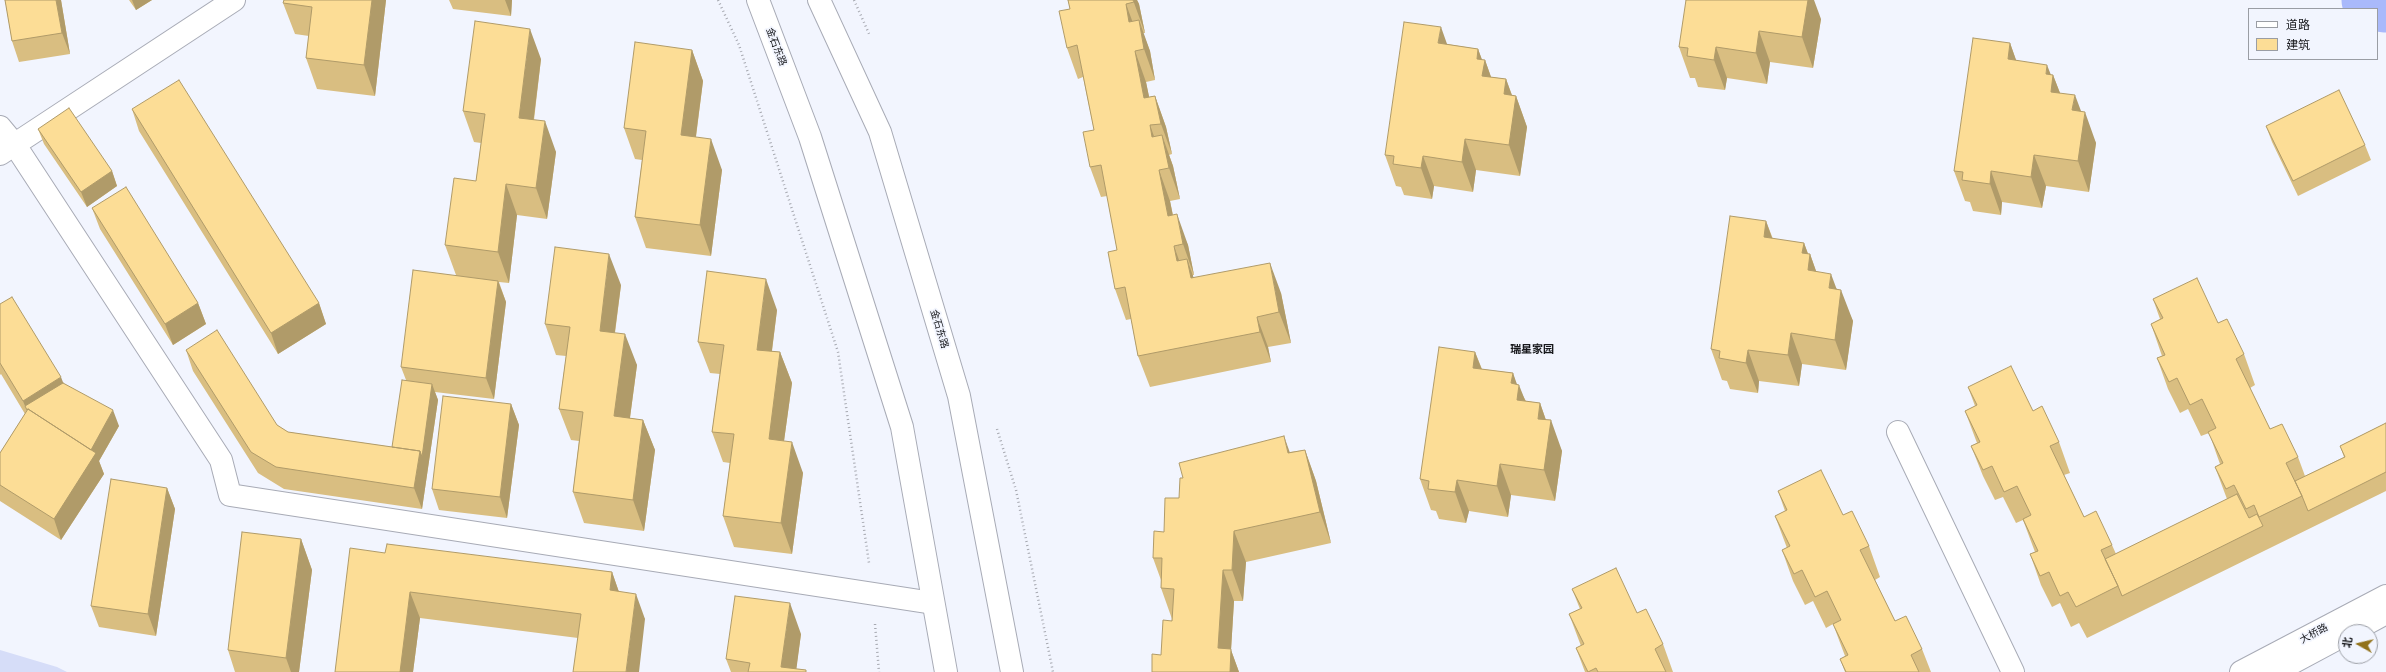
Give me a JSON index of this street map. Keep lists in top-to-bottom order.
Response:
{
  "streets": {
    "street": ["金石东路", "大桥路"]
  },
  "districts": ["瑞星家园"],
  "legend": ["道路", "建筑"],
  "north": "left"
}
